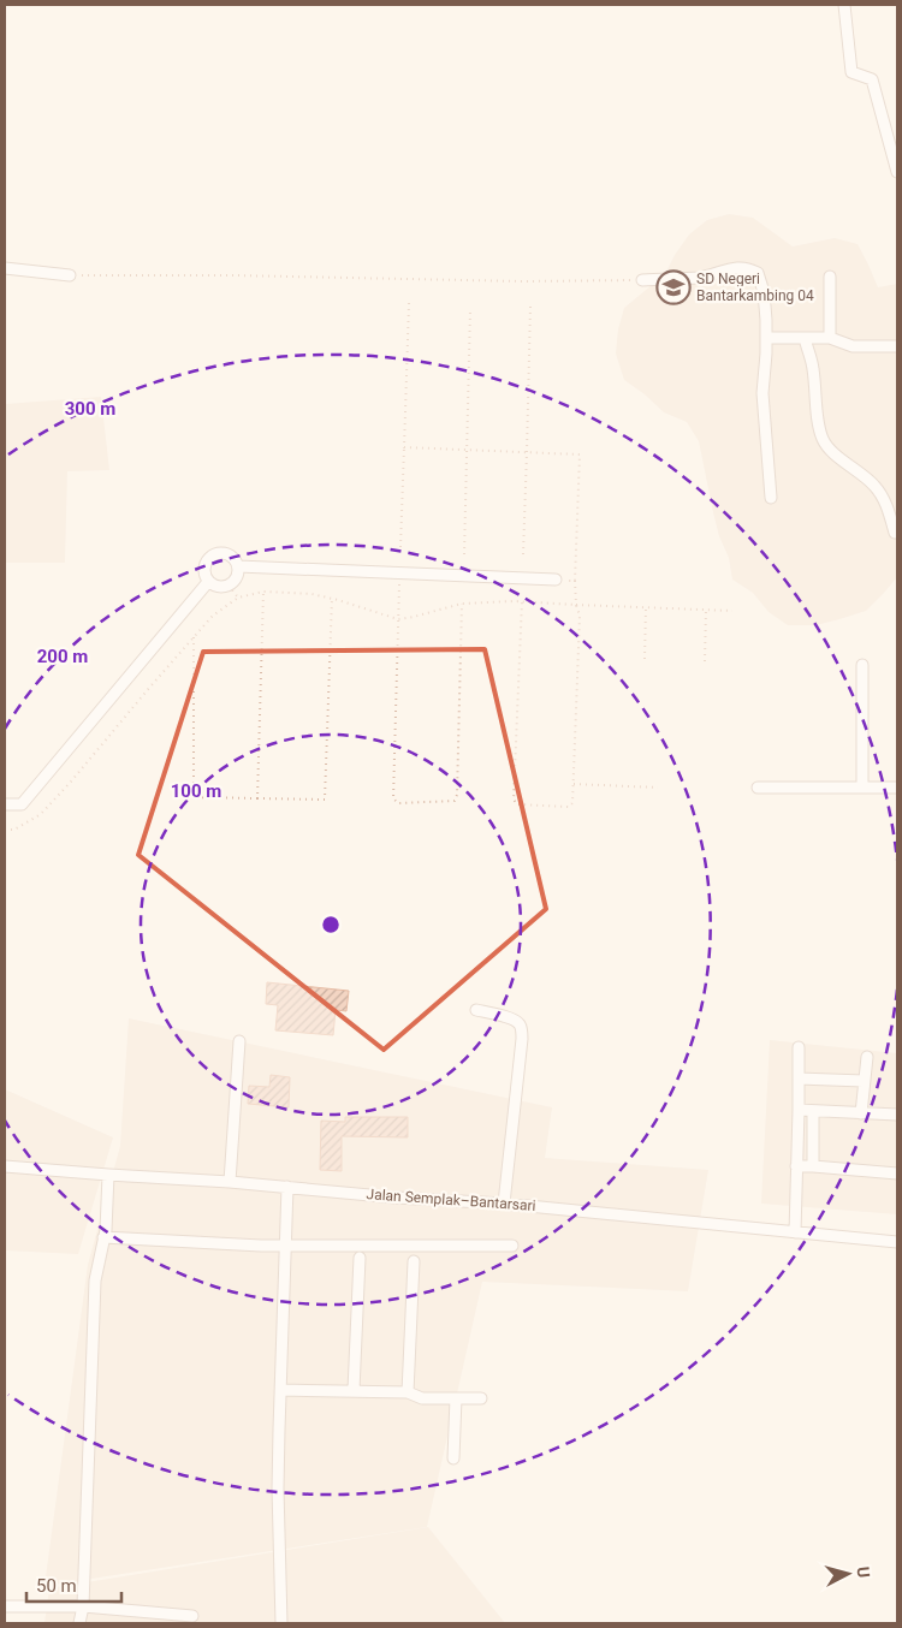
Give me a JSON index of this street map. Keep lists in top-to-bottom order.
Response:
{
  "streets": {
    "street": ["Jalan Semplak–Bantarsari"]
  },
  "places": {
    "school or university": ["SD Negeri Bantarkambing 04"]
  },
  "scale_bar": "50 m",
  "north": "right",
  "rings": ["300 m", "200 m", "100 m"]
}
